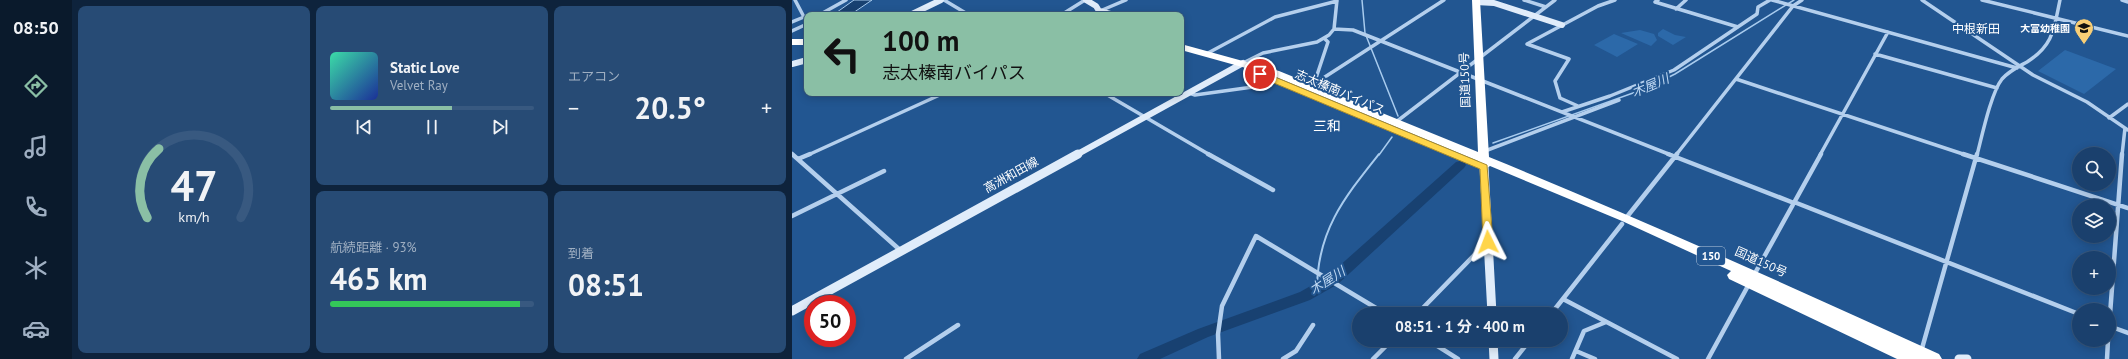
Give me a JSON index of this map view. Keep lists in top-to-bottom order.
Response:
{
  "streets": {
    "highway": ["国道150号", "志太榛南バイパス", "150"],
    "main road": ["高洲和田線"]
  },
  "crossings": [
    ["国道150号", "志太榛南バイパス"],
    ["志太榛南バイパス", "高洲和田線"]
  ],
  "districts": ["中根新田", "三和"],
  "water": ["木屋川"],
  "places": {
    "school or university": ["大富幼稚園"]
  },
  "page": {
    "tabs": "08:50",
    "tile": [
      "エアコン",
      ["航続距離 · 93%", "465 km"],
      ["到着", "08:51"]
    ],
    "turn": ["100 m", "志太榛南バイパス"],
    "song": ["Static Love", "Velvet Ray"],
    "heat": ["−", "20.5°", "+"],
    "map_buttons": ["+", "−"],
    "limit": "50",
    "trip": "08:51 · 1 分 · 400 m",
    "gauge": ["47", "km/h"]
  }
}
